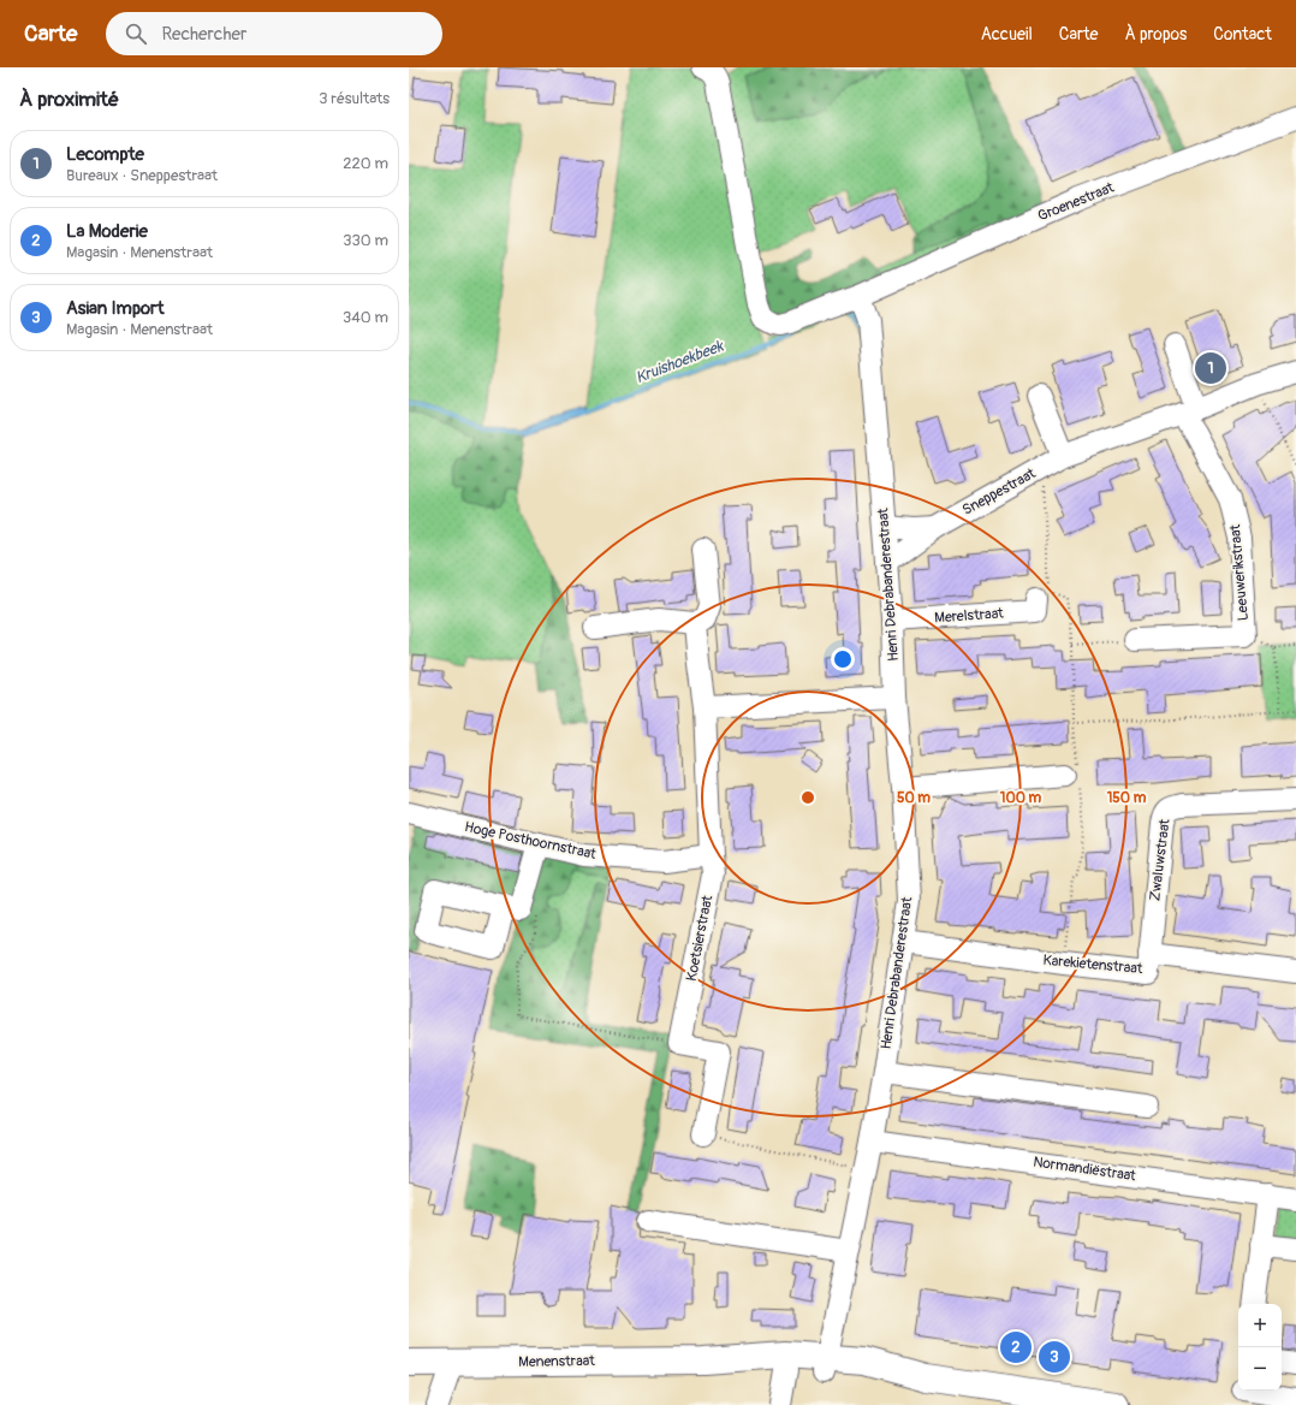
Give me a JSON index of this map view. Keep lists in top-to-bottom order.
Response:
{
  "streets": {
    "main road": ["Menenstraat"],
    "street": [
      "Groenestraat",
      "Sneppestraat",
      "Leeuwerikstraat",
      "Henri Debrabanderestraat",
      "Merelstraat",
      "Hoge Posthoornstraat",
      "Zwaluwstraat",
      "Koetsierstraat",
      "Karekietenstraat",
      "Normandiëstraat"
    ]
  },
  "crossings": [
    ["Groenestraat", "Henri Debrabanderestraat"],
    ["Sneppestraat", "Leeuwerikstraat"],
    ["Sneppestraat", "Henri Debrabanderestraat"],
    ["Henri Debrabanderestraat", "Merelstraat"],
    ["Henri Debrabanderestraat", "Karekietenstraat"],
    ["Henri Debrabanderestraat", "Normandiëstraat"],
    ["Henri Debrabanderestraat", "Menenstraat"],
    ["Hoge Posthoornstraat", "Koetsierstraat"],
    ["Zwaluwstraat", "Karekietenstraat"]
  ],
  "water": ["Kruishoekbeek"],
  "page": {
    "header": "Carte",
    "search": "Rechercher",
    "nav": [
      "Accueil",
      "Carte",
      "À propos",
      "Contact"
    ],
    "heading": ["À proximité", "3 résultats"],
    "list": [
      {
        "mark": "1",
        "name": "Lecompte",
        "note": "Bureaux · Sneppestraat",
        "value": "220 m"
      },
      {
        "mark": "2",
        "name": "La Moderie",
        "note": "Magasin · Menenstraat",
        "value": "330 m"
      },
      {
        "mark": "3",
        "name": "Asian Import",
        "note": "Magasin · Menenstraat",
        "value": "340 m"
      }
    ],
    "pins": ["1", "2", "3"],
    "map_buttons": ["+", "−"]
  },
  "rings": ["50 m", "100 m", "150 m"]
}
